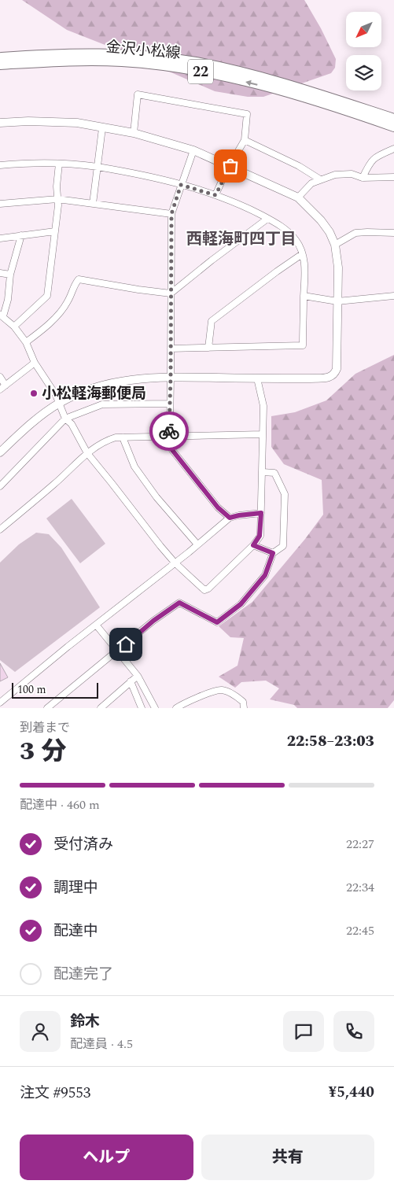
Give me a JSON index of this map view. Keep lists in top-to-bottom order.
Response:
{
  "streets": {
    "main road": ["金沢小松線", "22"]
  },
  "districts": ["西軽海町四丁目"],
  "places": ["小松軽海郵便局"],
  "scale_bar": "100 m",
  "north": "bottom left",
  "page": {
    "scale": "100 m",
    "heading": ["3 分", "到着まで", "22:58–23:03"],
    "panel": [
      "鈴木",
      "配達員 · 4.5",
      "注文 #9553",
      "¥5,440"
    ],
    "bar": "配達中 · 460 m",
    "list": [
      ["受付済み", "22:27"],
      ["調理中", "22:34"],
      ["配達中", "22:45"],
      "配達完了"
    ],
    "buttons": ["ヘルプ", "共有"]
  }
}
